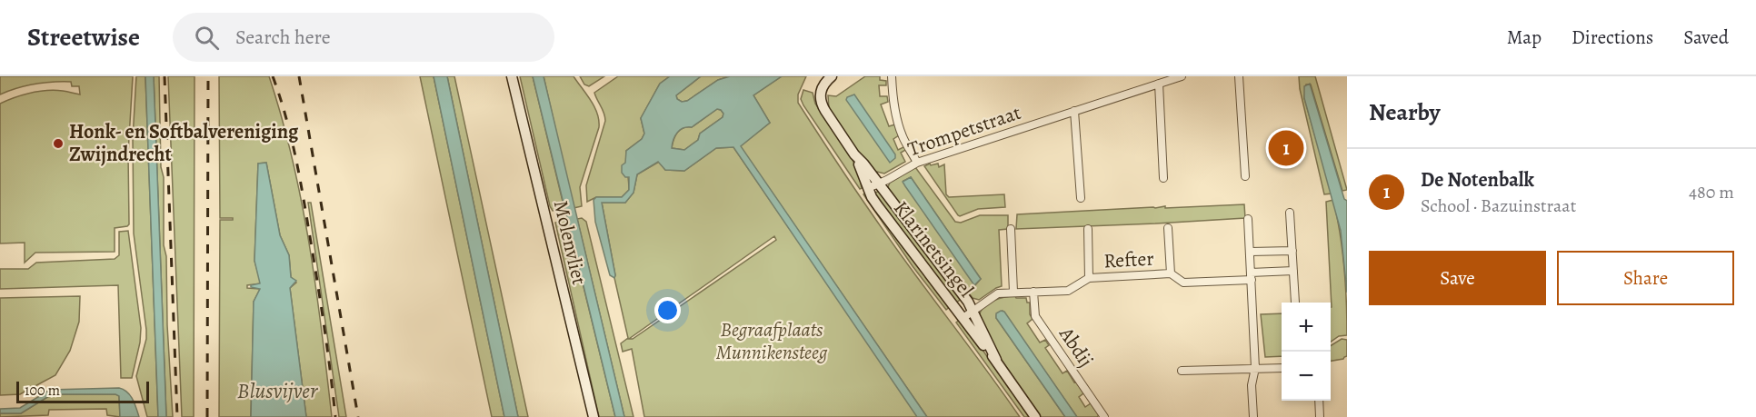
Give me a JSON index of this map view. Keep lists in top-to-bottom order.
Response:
{
  "streets": {
    "street": [
      "Trompetstraat",
      "Molenvliet",
      "Klarinetsingel",
      "Refter",
      "Abdij"
    ]
  },
  "crossings": [
    ["Trompetstraat", "Klarinetsingel"],
    ["Klarinetsingel", "Refter"],
    ["Refter", "Abdij"]
  ],
  "water": ["Blusvijver"],
  "parks": ["Begraafplaats Munnikensteeg"],
  "places": ["Honk- en Softbalvereniging Zwijndrecht"],
  "scale_bar": "100 m",
  "page": {
    "header": "Streetwise",
    "search": "Search here",
    "nav": ["Map", "Directions", "Saved"],
    "heading": "Nearby",
    "pins": "1",
    "list": [
      {
        "mark": "1",
        "name": "De Notenbalk",
        "note": "School · Bazuinstraat",
        "value": "480 m"
      }
    ],
    "buttons": ["Save", "Share"],
    "map_buttons": ["+", "−"],
    "scale": "100 m"
  }
}
